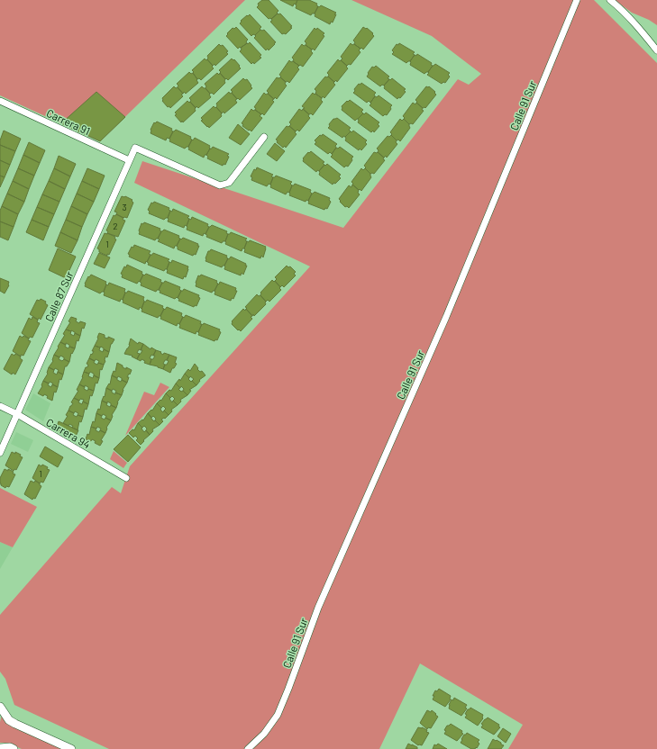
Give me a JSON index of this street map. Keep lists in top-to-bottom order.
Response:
{
  "streets": {
    "street": [
      "Calle 91 Sur",
      "Carrera 91",
      "Calle 87 Sur",
      "Carrera 94"
    ]
  },
  "crossings": [
    ["Carrera 91", "Calle 87 Sur"],
    ["Calle 87 Sur", "Carrera 94"]
  ],
  "house_numbers": [
    "3",
    "2",
    "1",
    "1"
  ]
}
